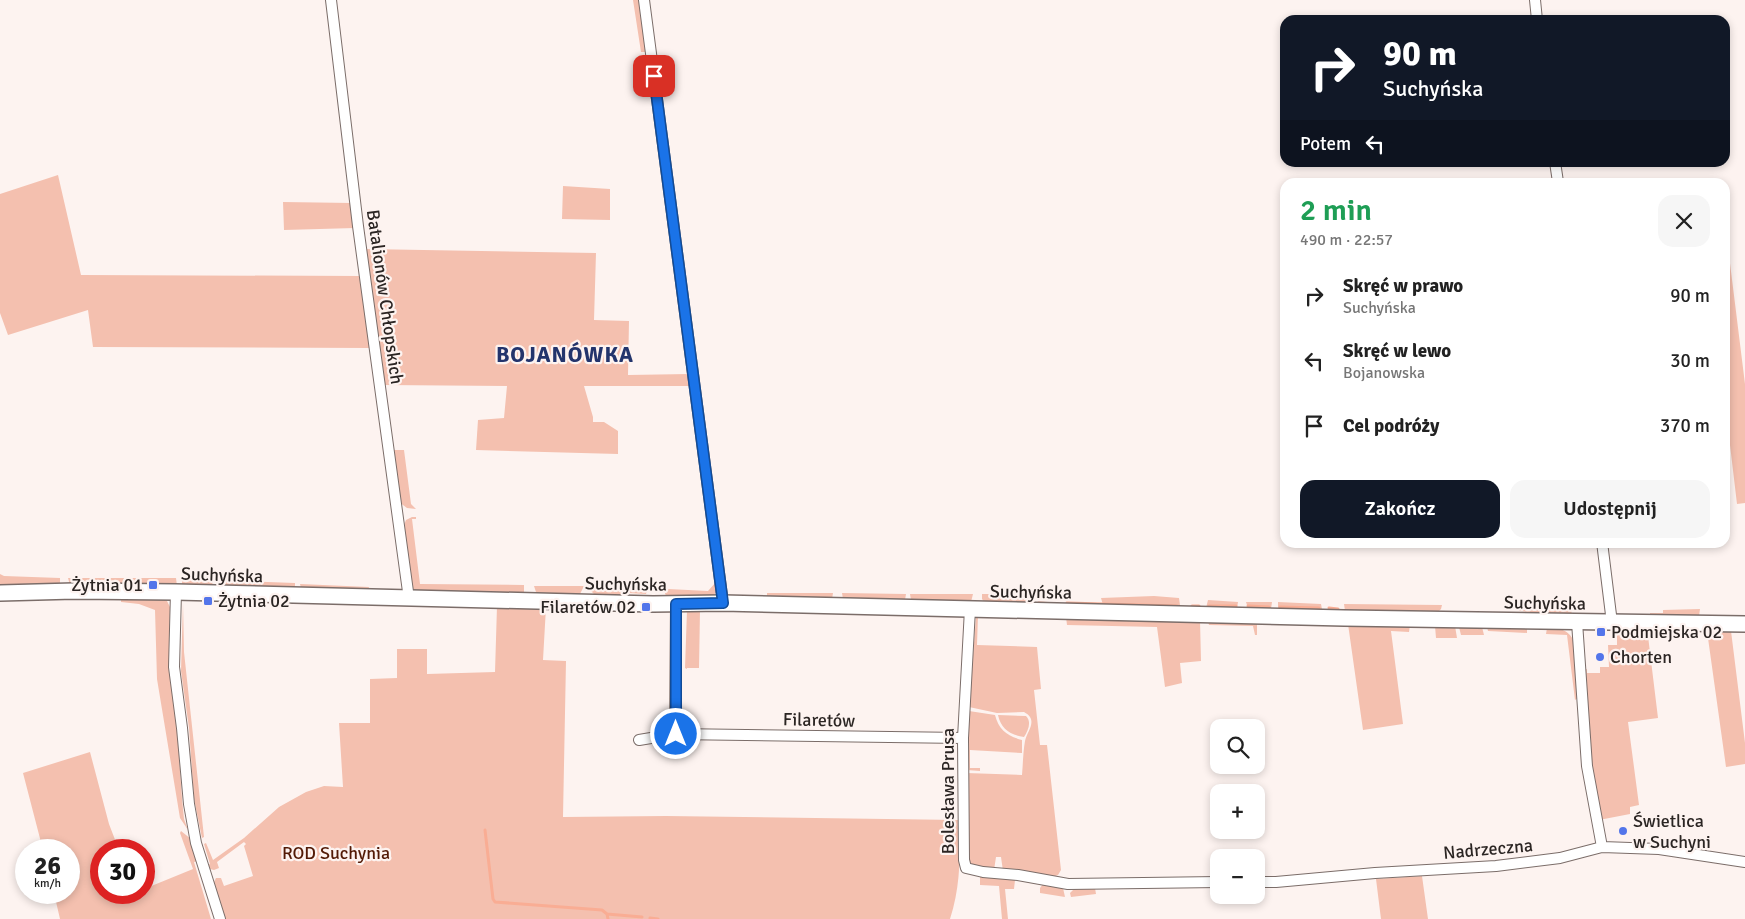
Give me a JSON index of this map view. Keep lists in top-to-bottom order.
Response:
{
  "streets": {
    "street": [
      "Batalionów Chłopskich",
      "Suchyńska",
      "Filaretów",
      "Bolesława Prusa",
      "Nadrzeczna"
    ]
  },
  "crossings": [
    ["Batalionów Chłopskich", "Suchyńska"],
    ["Suchyńska", "Bolesława Prusa"],
    ["Filaretów", "Bolesława Prusa"]
  ],
  "districts": ["BOJANÓWKA"],
  "parks": ["ROD Suchynia"],
  "places": {
    "transit": [
      "Żytnia 01",
      "Żytnia 02",
      "Filaretów 02",
      "Podmiejska 02"
    ],
    "other": ["Chorten", "Świetlica w Suchyni"]
  },
  "page": {
    "turn": ["90 m", "Suchyńska"],
    "then": "Potem",
    "heading": ["2 min", "490 m · 22:57"],
    "list": [
      {
        "name": "Skręć w prawo",
        "note": "Suchyńska",
        "value": "90 m"
      },
      {
        "name": "Skręć w lewo",
        "note": "Bojanowska",
        "value": "30 m"
      },
      {
        "name": "Cel podróży",
        "value": "370 m"
      }
    ],
    "buttons": ["Zakończ", "Udostępnij"],
    "map_buttons": ["+", "−"],
    "speed": "26 km/h",
    "limit": "30"
  }
}
